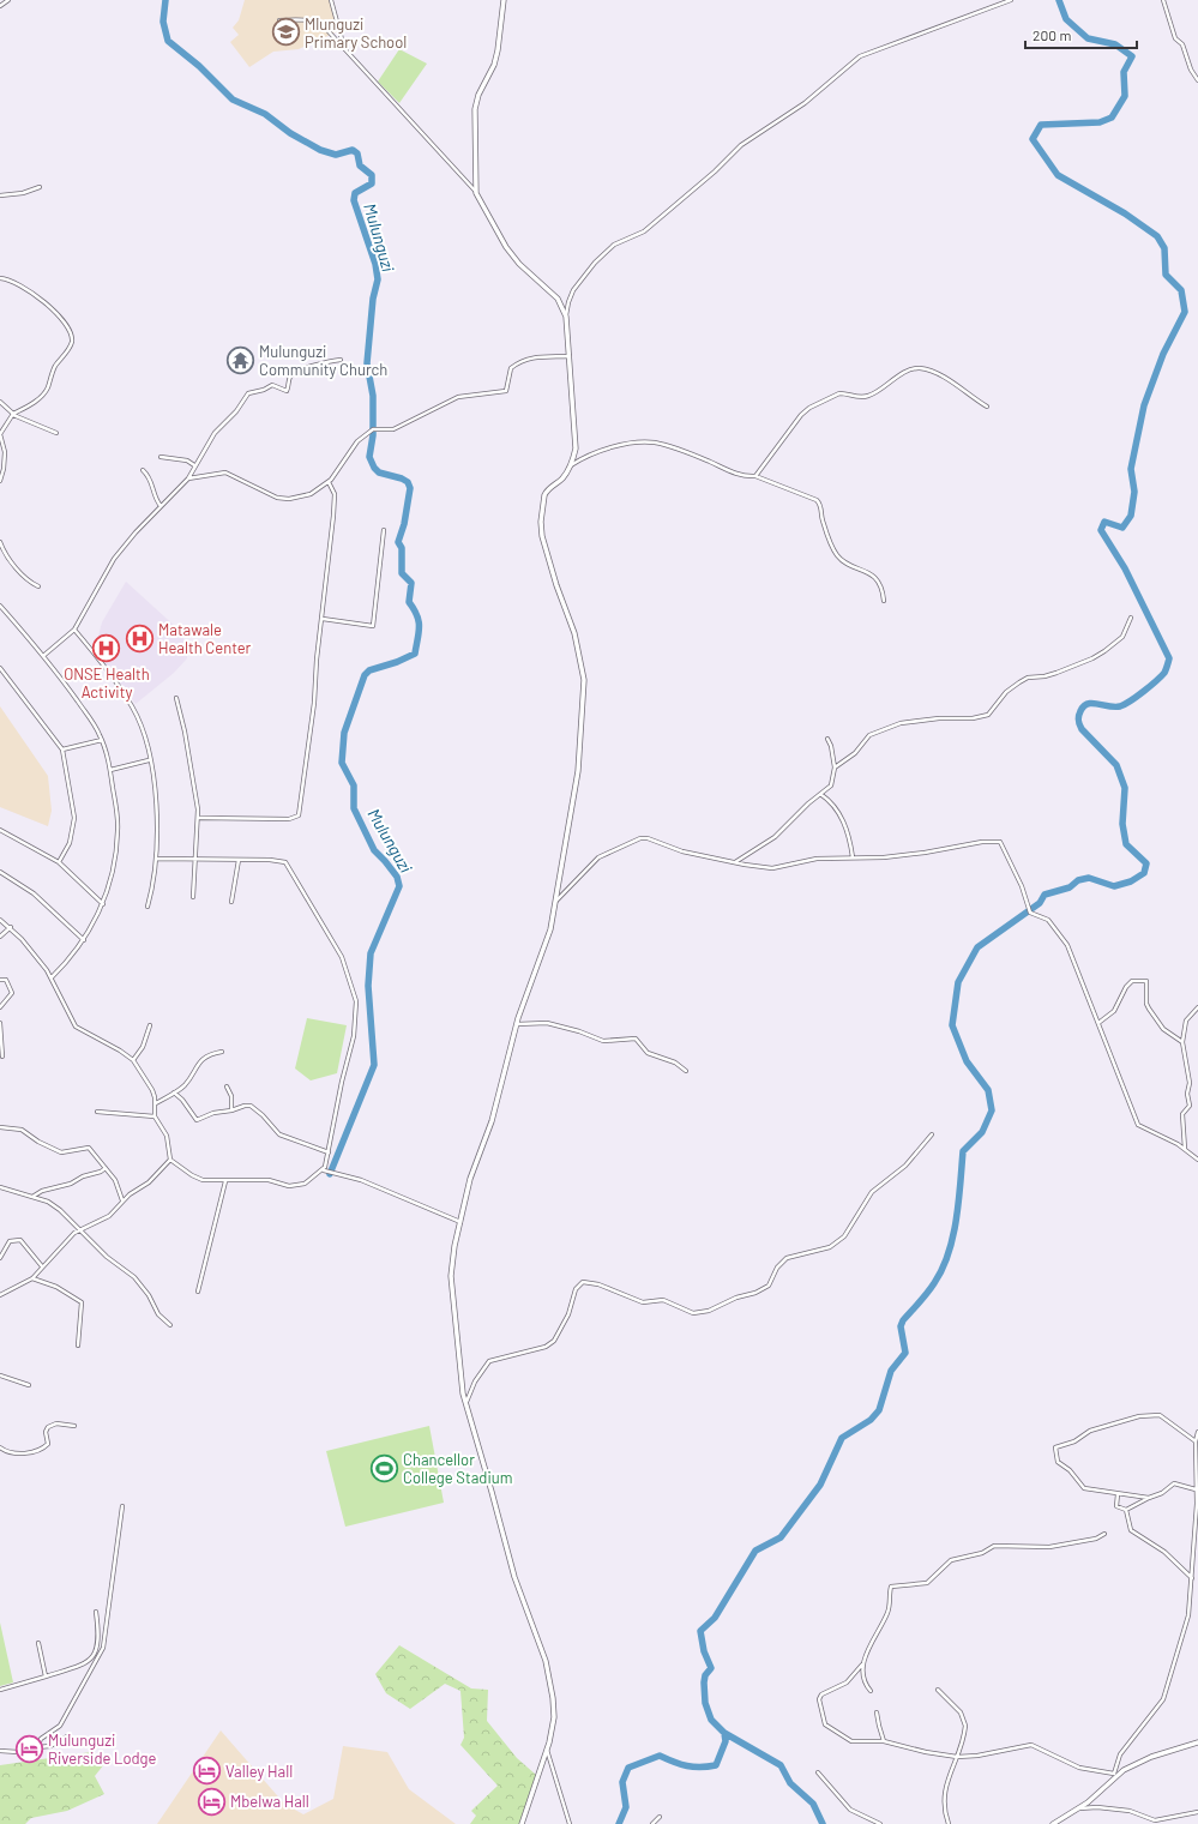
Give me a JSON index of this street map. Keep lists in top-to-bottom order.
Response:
{
  "water": ["Mulunguzi"],
  "places": {
    "school or university": ["Mlunguzi Primary School"],
    "temple": ["Mulunguzi Community Church"],
    "hospital": ["Matawale Health Center", "ONSE Health Activity"],
    "sports": ["Chancellor College Stadium"],
    "hotel": ["Mulunguzi Riverside Lodge", "Valley Hall", "Mbelwa Hall"]
  },
  "scale_bar": "200 m"
}
